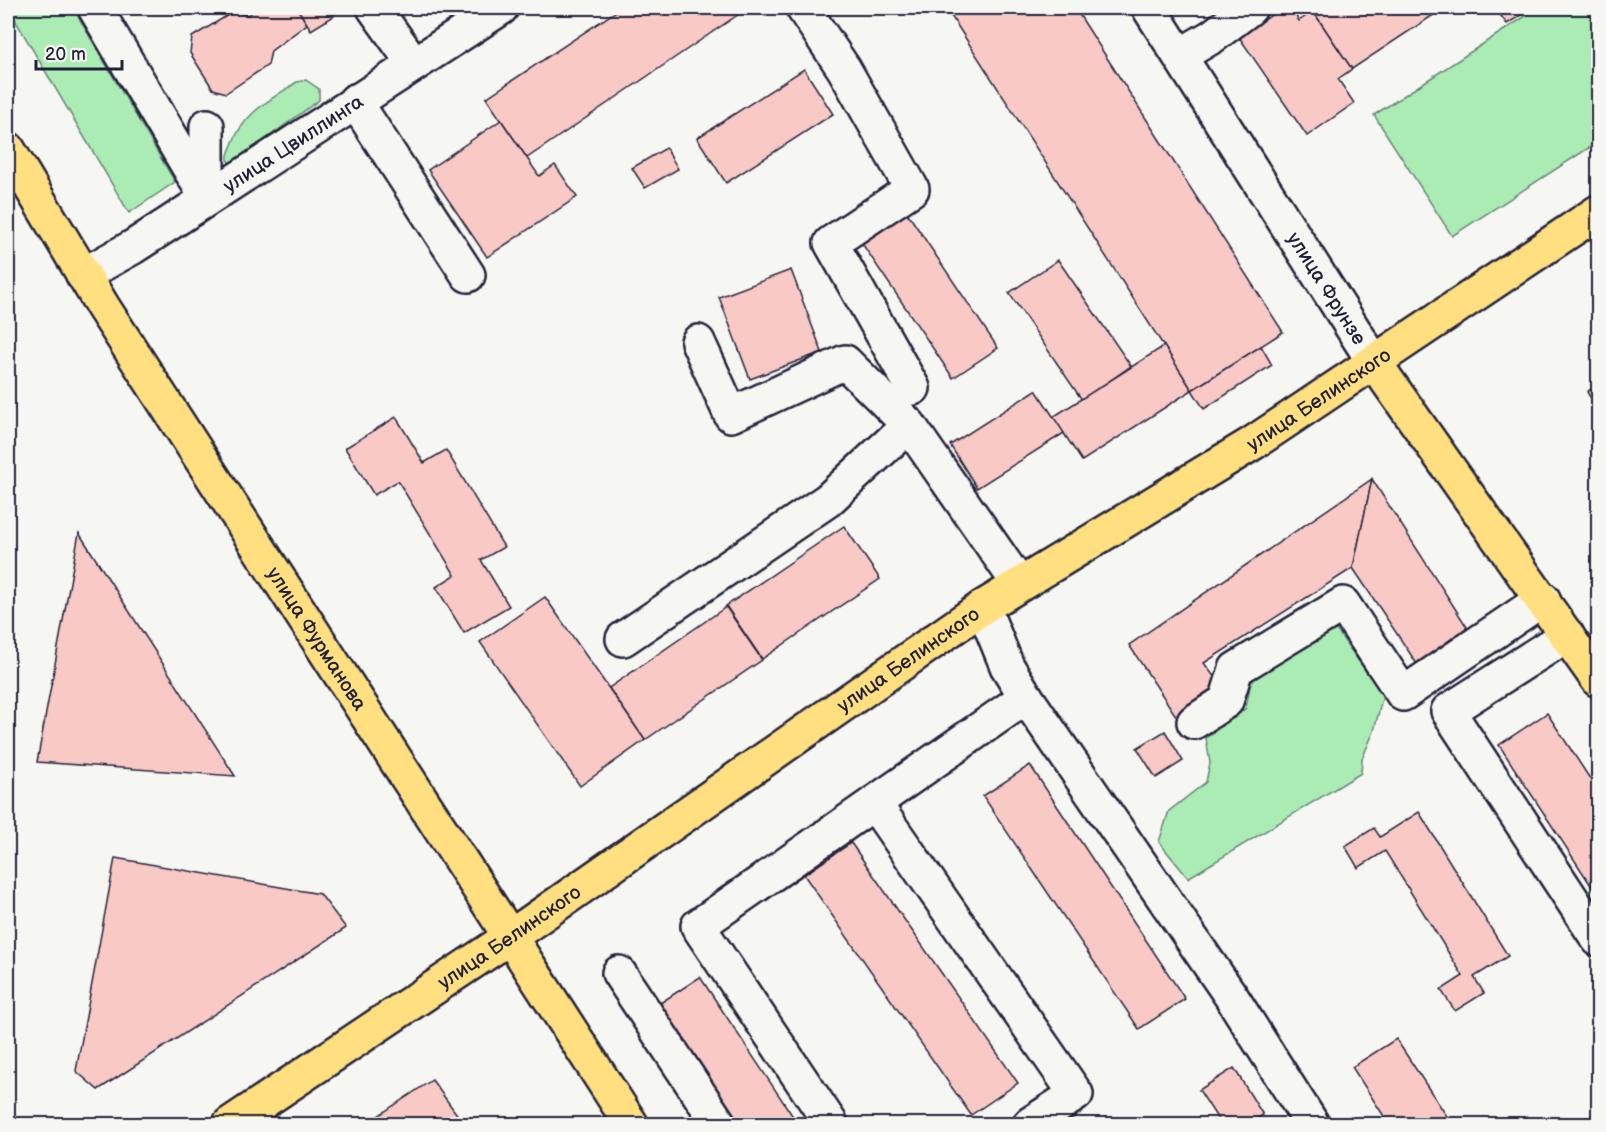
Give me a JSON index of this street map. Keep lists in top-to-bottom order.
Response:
{
  "streets": {
    "main road": ["улица Фрунзе", "улица Белинского", "улица Фурманова"],
    "street": ["улица Цвиллинга"]
  },
  "crossings": [
    ["улица Цвиллинга", "улица Фурманова"],
    ["улица Фрунзе", "улица Белинского"],
    ["улица Белинского", "улица Фурманова"]
  ],
  "scale_bar": "20 m"
}
